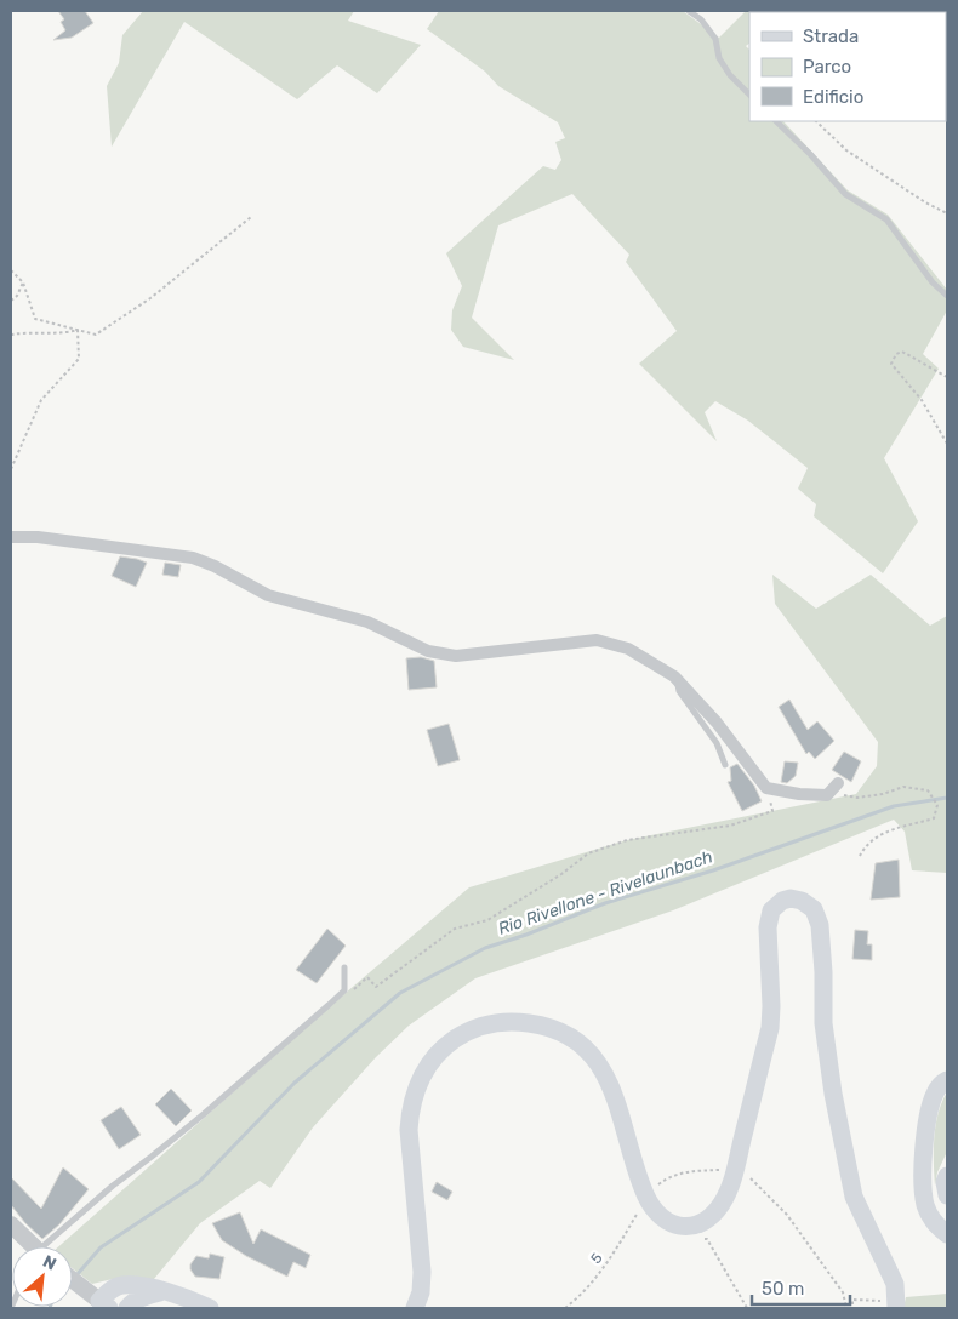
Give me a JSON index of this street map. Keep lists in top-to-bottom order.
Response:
{
  "streets": {
    "path": ["5"]
  },
  "water": ["Rio Rivellone - Rivelaunbach"],
  "legend": ["Strada", "Parco", "Edificio"],
  "scale_bar": "50 m",
  "north": "top right"
}
